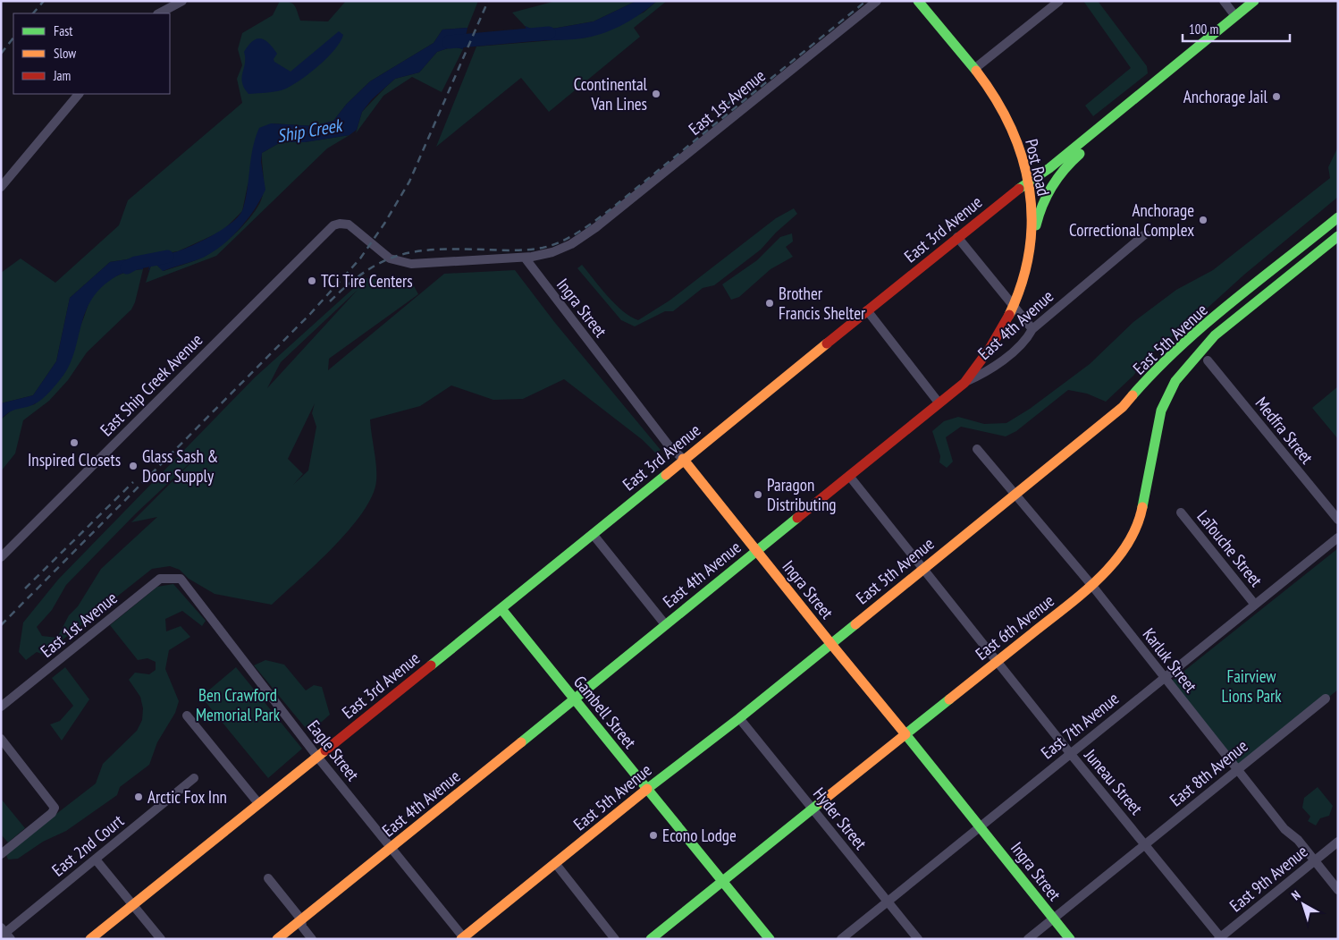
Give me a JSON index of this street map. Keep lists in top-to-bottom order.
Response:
{
  "streets": {
    "main road": [
      "Post Road",
      "East 3rd Avenue",
      "Ingra Street",
      "East 4th Avenue",
      "East 5th Avenue",
      "East 6th Avenue",
      "Gambell Street"
    ],
    "street": [
      "East 1st Avenue",
      "East Ship Creek Avenue",
      "Medfra Street",
      "LaTouche Street",
      "Karluk Street",
      "East 7th Avenue",
      "Eagle Street",
      "East 8th Avenue",
      "Juneau Street",
      "Hyder Street",
      "East 2nd Court",
      "East 9th Avenue"
    ]
  },
  "crossings": [
    ["East 1st Avenue", "Ingra Street"],
    ["East 1st Avenue", "East Ship Creek Avenue"],
    ["East 1st Avenue", "Eagle Street"],
    ["Post Road", "East 3rd Avenue"],
    ["Post Road", "East 4th Avenue"],
    ["East 3rd Avenue", "Ingra Street"],
    ["East 3rd Avenue", "Gambell Street"],
    ["East 3rd Avenue", "Eagle Street"],
    ["Ingra Street", "East 4th Avenue"],
    ["Ingra Street", "East 5th Avenue"],
    ["Ingra Street", "East Ship Creek Avenue"],
    ["Ingra Street", "East 6th Avenue"],
    ["Ingra Street", "East 7th Avenue"],
    ["Ingra Street", "East 8th Avenue"],
    ["East 4th Avenue", "Gambell Street"],
    ["East 4th Avenue", "Eagle Street"],
    ["East 4th Avenue", "Juneau Street"],
    ["East 5th Avenue", "Karluk Street"],
    ["East 5th Avenue", "Gambell Street"],
    ["East 5th Avenue", "Eagle Street"],
    ["East 5th Avenue", "Juneau Street"],
    ["East 5th Avenue", "Hyder Street"],
    ["LaTouche Street", "East 7th Avenue"],
    ["East 6th Avenue", "Karluk Street"],
    ["East 6th Avenue", "Gambell Street"],
    ["East 6th Avenue", "Juneau Street"],
    ["East 6th Avenue", "Hyder Street"],
    ["Karluk Street", "East 7th Avenue"],
    ["Karluk Street", "East 8th Avenue"],
    ["Karluk Street", "East 9th Avenue"],
    ["East 7th Avenue", "Juneau Street"],
    ["East 7th Avenue", "Hyder Street"],
    ["East 8th Avenue", "Juneau Street"],
    ["Juneau Street", "East 9th Avenue"]
  ],
  "water": ["Ship Creek"],
  "parks": ["Fairview Lions Park", "Ben Crawford Memorial Park"],
  "places": [
    "Ccontinental Van Lines",
    "Anchorage Jail",
    "Anchorage Correctional Complex",
    "TCi Tire Centers",
    "Brother Francis Shelter",
    "Inspired Closets",
    "Glass Sash & Door Supply",
    "Paragon Distributing",
    "Arctic Fox Inn",
    "Econo Lodge"
  ],
  "legend": ["Fast", "Slow", "Jam"],
  "scale_bar": "100 m",
  "north": "top left"
}
